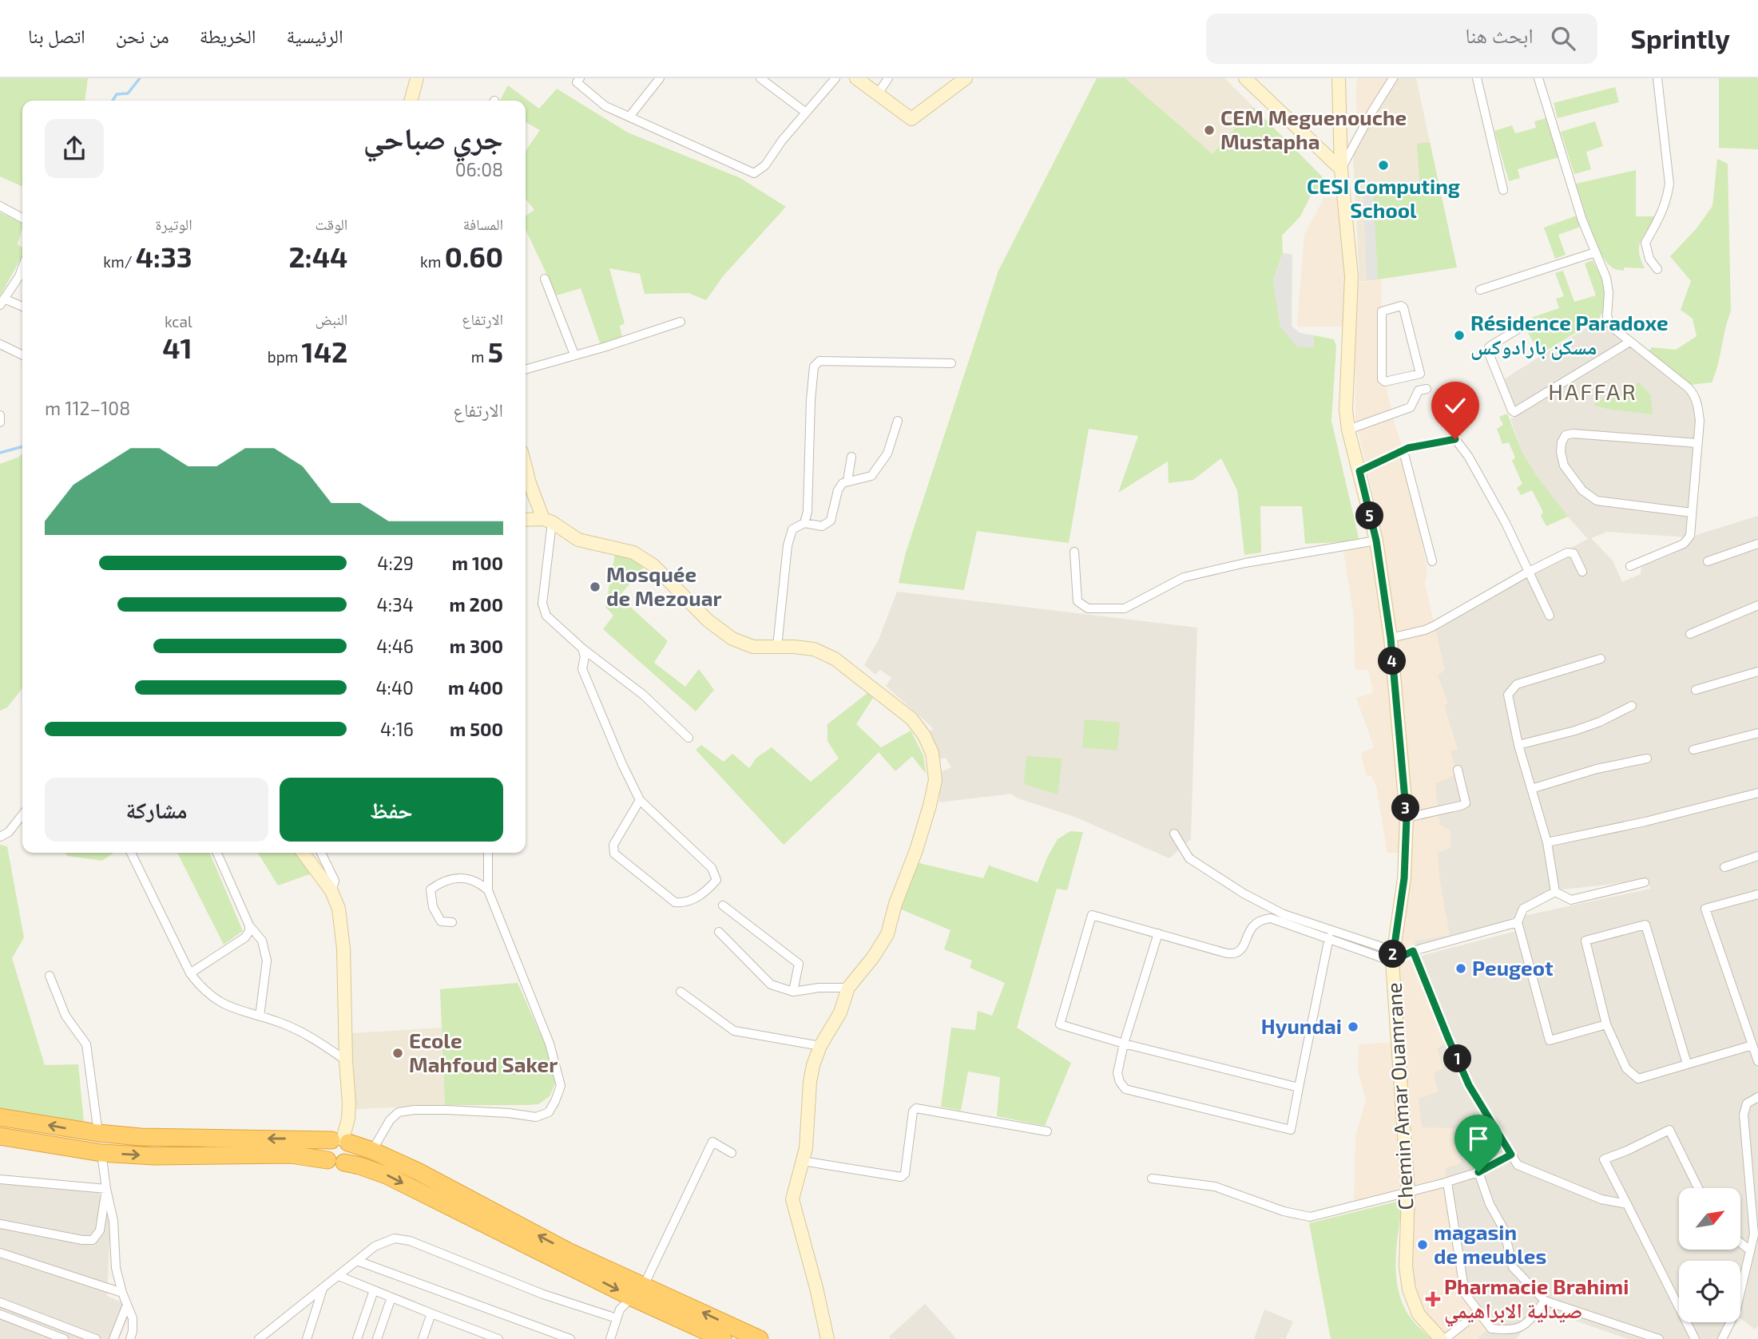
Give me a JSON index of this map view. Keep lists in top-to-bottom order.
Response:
{
  "streets": {
    "street": ["Chemin Amar Ouamrane"]
  },
  "districts": ["HAFFAR"],
  "places": {
    "other": [
      "CEM Meguenouche Mustapha",
      "CESI Computing School",
      "Résidence Paradoxe مسكن بارادوكس",
      "Mosquée de Mezouar",
      "Peugeot",
      "Hyundai",
      "Ecole Mahfoud Saker",
      "magasin de meubles"
    ],
    "health": ["Pharmacie Brahimi صيدلية الابراهيمي"]
  },
  "north": "top right",
  "page": {
    "header": "Sprintly",
    "search": "ابحث هنا",
    "nav": [
      "الرئيسية",
      "الخريطة",
      "من نحن",
      "اتصل بنا"
    ],
    "heading": ["جري صباحي", "06:08"],
    "stats": [
      ["المسافة", "0.60 km"],
      ["الوقت", "2:44"],
      ["الوتيرة", "4:33 /km"],
      ["الارتفاع", "5 m"],
      ["النبض", "142 bpm"],
      ["kcal", "41"]
    ],
    "chart": ["الارتفاع", "108–112 m"],
    "pins": [
      "5",
      "4",
      "3",
      "2",
      "1"
    ],
    "list": [
      {
        "name": "100 m",
        "note": "4:29"
      },
      {
        "name": "200 m",
        "note": "4:34"
      },
      {
        "name": "300 m",
        "note": "4:46"
      },
      {
        "name": "400 m",
        "note": "4:40"
      },
      {
        "name": "500 m",
        "note": "4:16"
      }
    ],
    "buttons": ["حفظ", "مشاركة"]
  }
}
